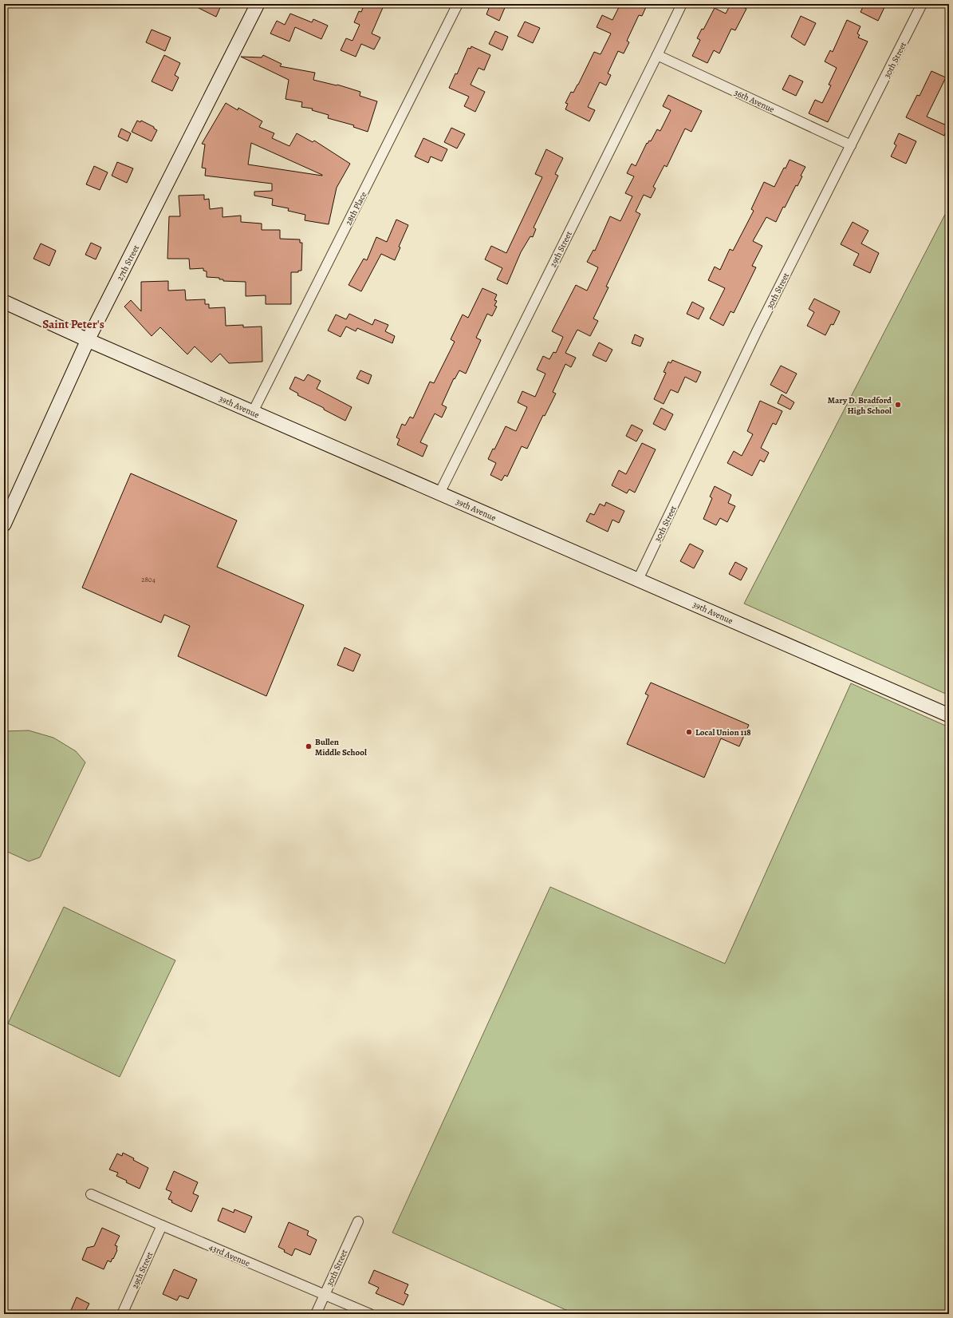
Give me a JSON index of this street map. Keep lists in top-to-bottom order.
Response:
{
  "streets": {
    "street": [
      "30th Street",
      "36th Avenue",
      "28th Place",
      "29th Street",
      "27th Street",
      "39th Avenue",
      "43rd Avenue"
    ]
  },
  "crossings": [
    ["30th Street", "36th Avenue"],
    ["30th Street", "39th Avenue"],
    ["30th Street", "43rd Avenue"],
    ["36th Avenue", "29th Street"],
    ["28th Place", "39th Avenue"],
    ["29th Street", "39th Avenue"],
    ["29th Street", "43rd Avenue"],
    ["27th Street", "39th Avenue"]
  ],
  "districts": ["Saint Peter's"],
  "places": ["Mary D. Bradford High School", "Local Union 118", "Bullen Middle School"],
  "house_numbers": ["2804"]
}
